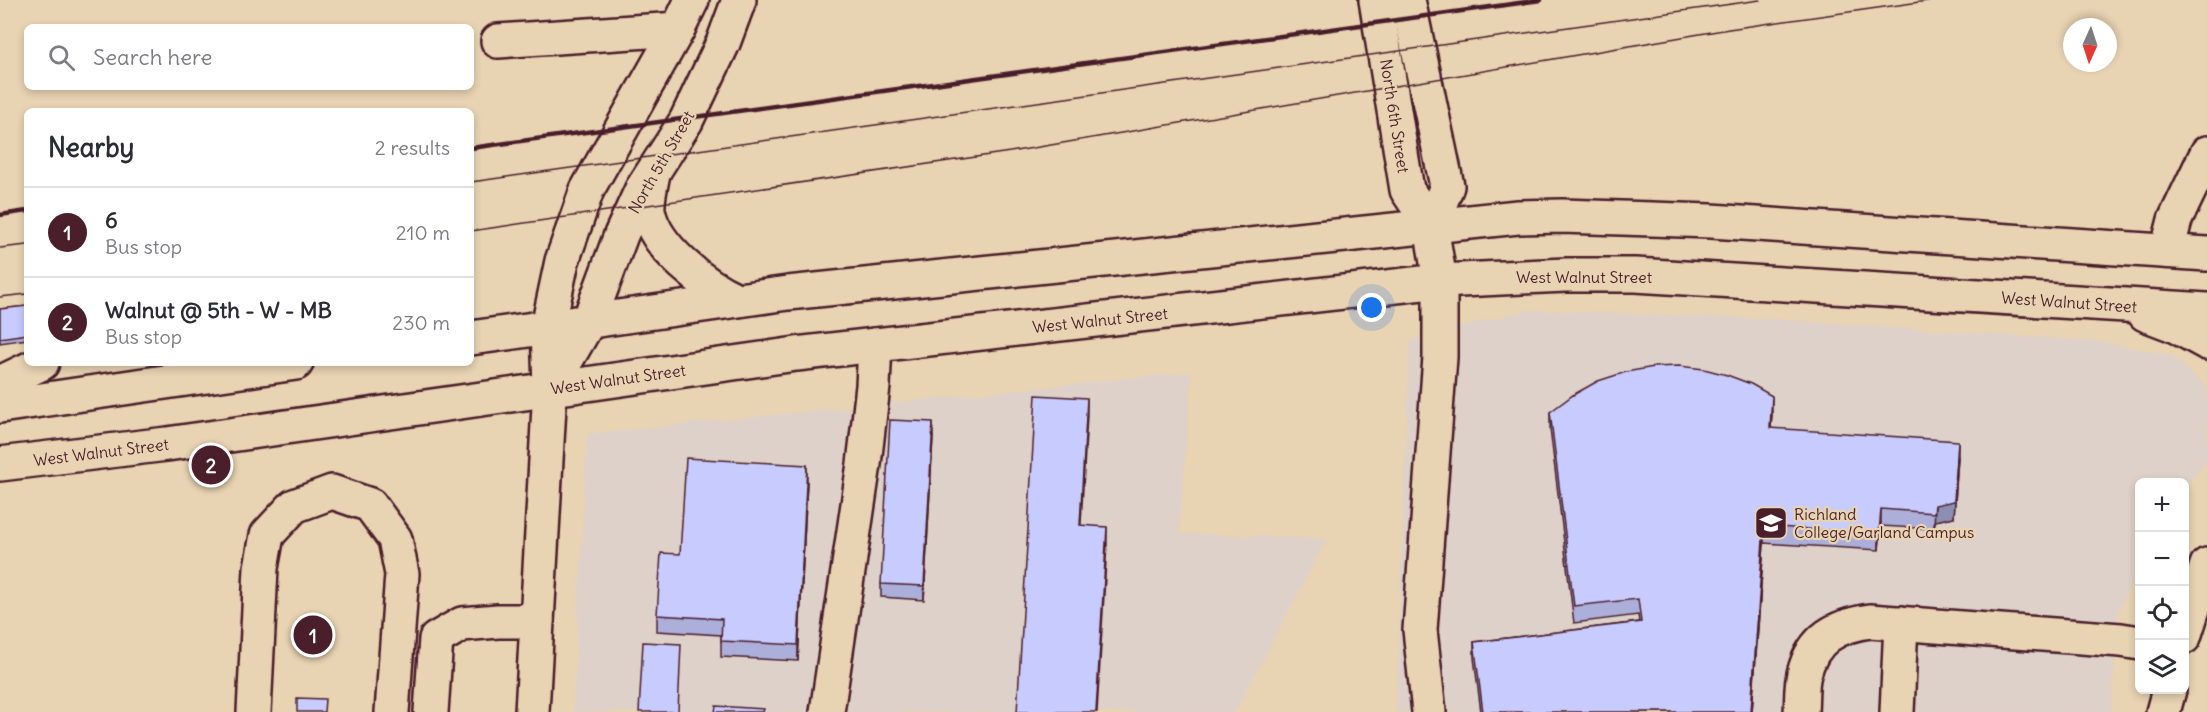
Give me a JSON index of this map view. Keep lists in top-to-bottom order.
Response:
{
  "streets": {
    "main road": ["North 6th Street", "North 5th Street", "West Walnut Street"]
  },
  "crossings": [
    ["North 6th Street", "West Walnut Street"],
    ["North 5th Street", "West Walnut Street"]
  ],
  "places": {
    "school or university": ["Richland College/Garland Campus"]
  },
  "north": "bottom",
  "page": {
    "search": "Search here",
    "heading": ["Nearby", "2 results"],
    "list": [
      {
        "mark": "1",
        "name": "6",
        "note": "Bus stop",
        "value": "210 m"
      },
      {
        "mark": "2",
        "name": "Walnut @ 5th - W - MB",
        "note": "Bus stop",
        "value": "230 m"
      }
    ],
    "pins": ["2", "1"],
    "map_buttons": ["+", "−"]
  }
}
